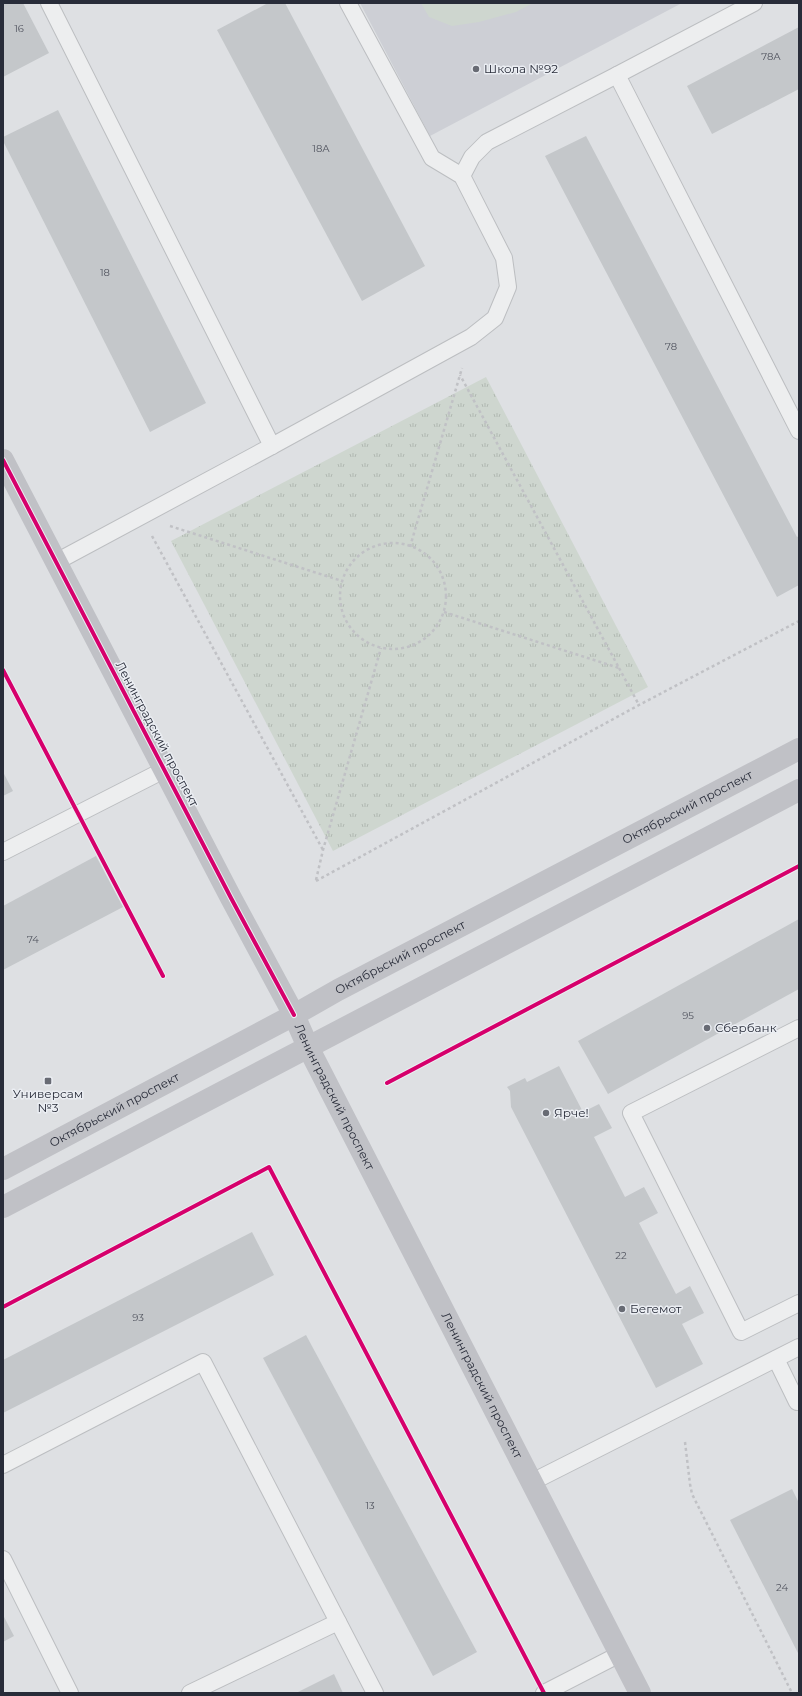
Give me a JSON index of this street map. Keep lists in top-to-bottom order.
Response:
{
  "streets": {
    "main road": ["Ленинградский проспект", "Октябрьский проспект"]
  },
  "crossings": [
    ["Ленинградский проспект", "Октябрьский проспект"]
  ],
  "places": {
    "other": [
      "Школа №92",
      "Сбербанк",
      "Ярче!",
      "Бегемот"
    ],
    "transit": ["Универсам №3"]
  },
  "house_numbers": [
    "16",
    "78А",
    "18А",
    "18",
    "78",
    "74",
    "95",
    "22",
    "93",
    "13",
    "24"
  ]
}
